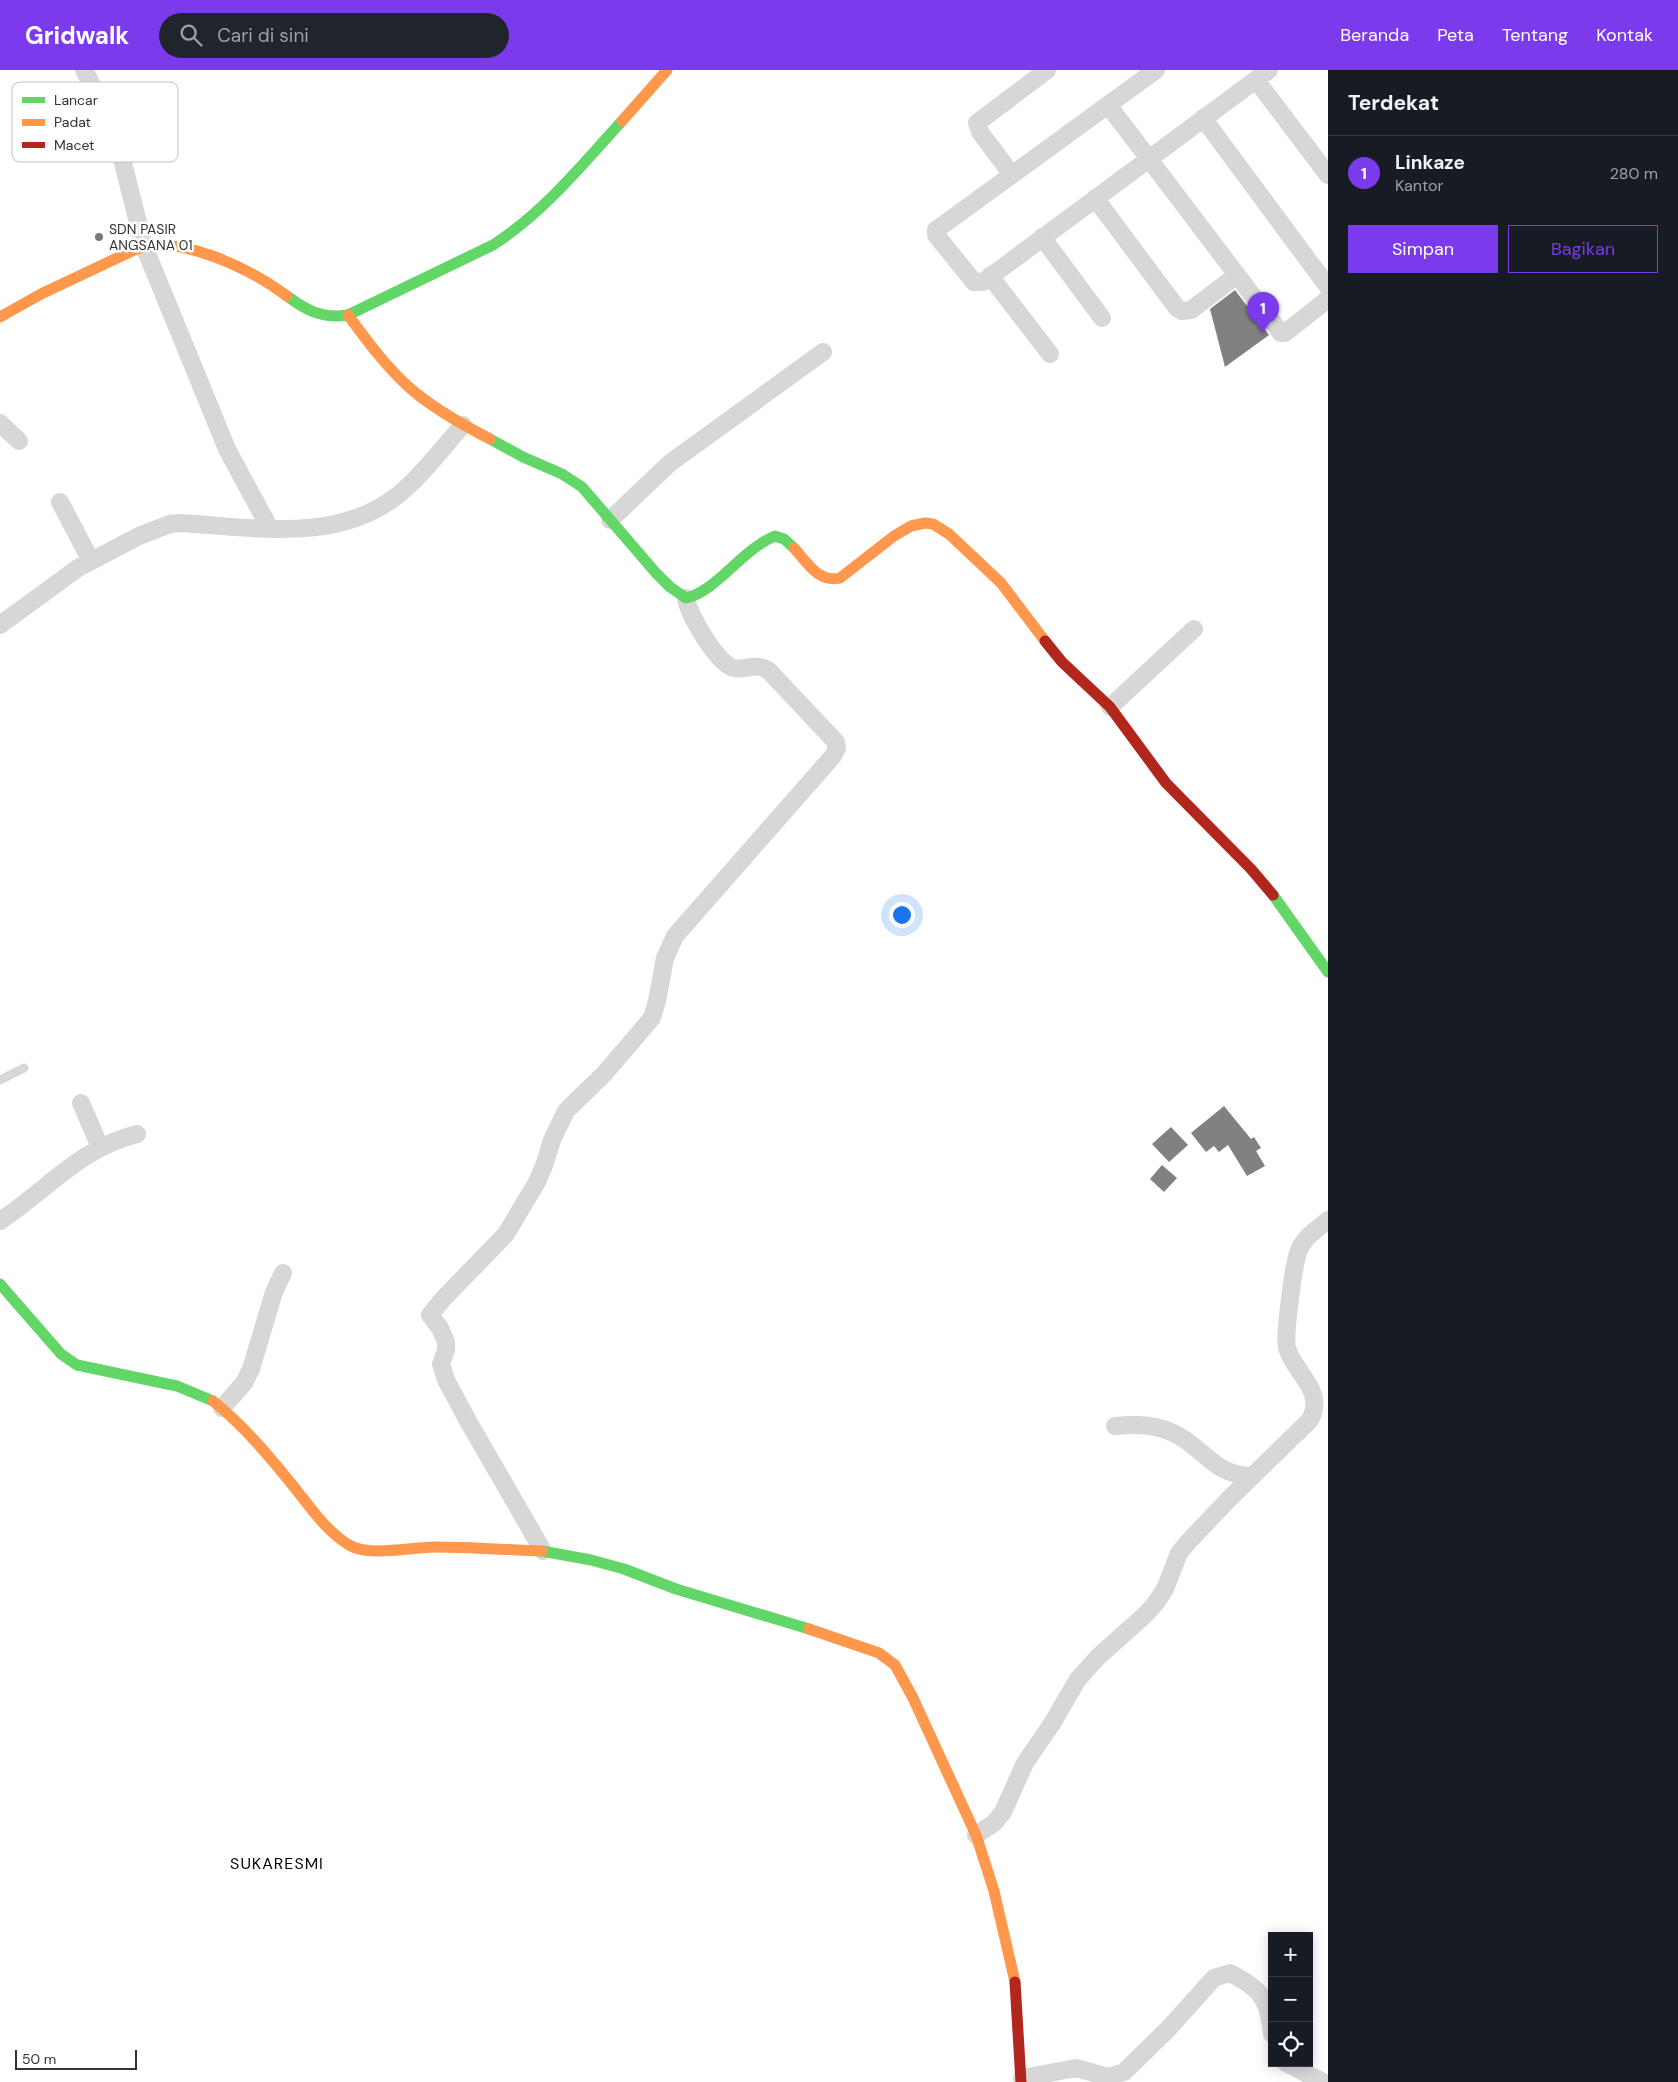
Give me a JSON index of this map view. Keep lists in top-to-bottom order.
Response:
{
  "districts": ["SUKARESMI"],
  "places": ["SDN PASIR ANGSANA 01"],
  "legend": ["Lancar", "Padat", "Macet"],
  "scale_bar": "50 m",
  "page": {
    "header": "Gridwalk",
    "search": "Cari di sini",
    "nav": [
      "Beranda",
      "Peta",
      "Tentang",
      "Kontak"
    ],
    "heading": "Terdekat",
    "list": [
      {
        "mark": "1",
        "name": "Linkaze",
        "note": "Kantor",
        "value": "280 m"
      }
    ],
    "buttons": ["Simpan", "Bagikan"],
    "pins": "1",
    "map_buttons": ["+", "−"],
    "scale": "50 m"
  }
}
